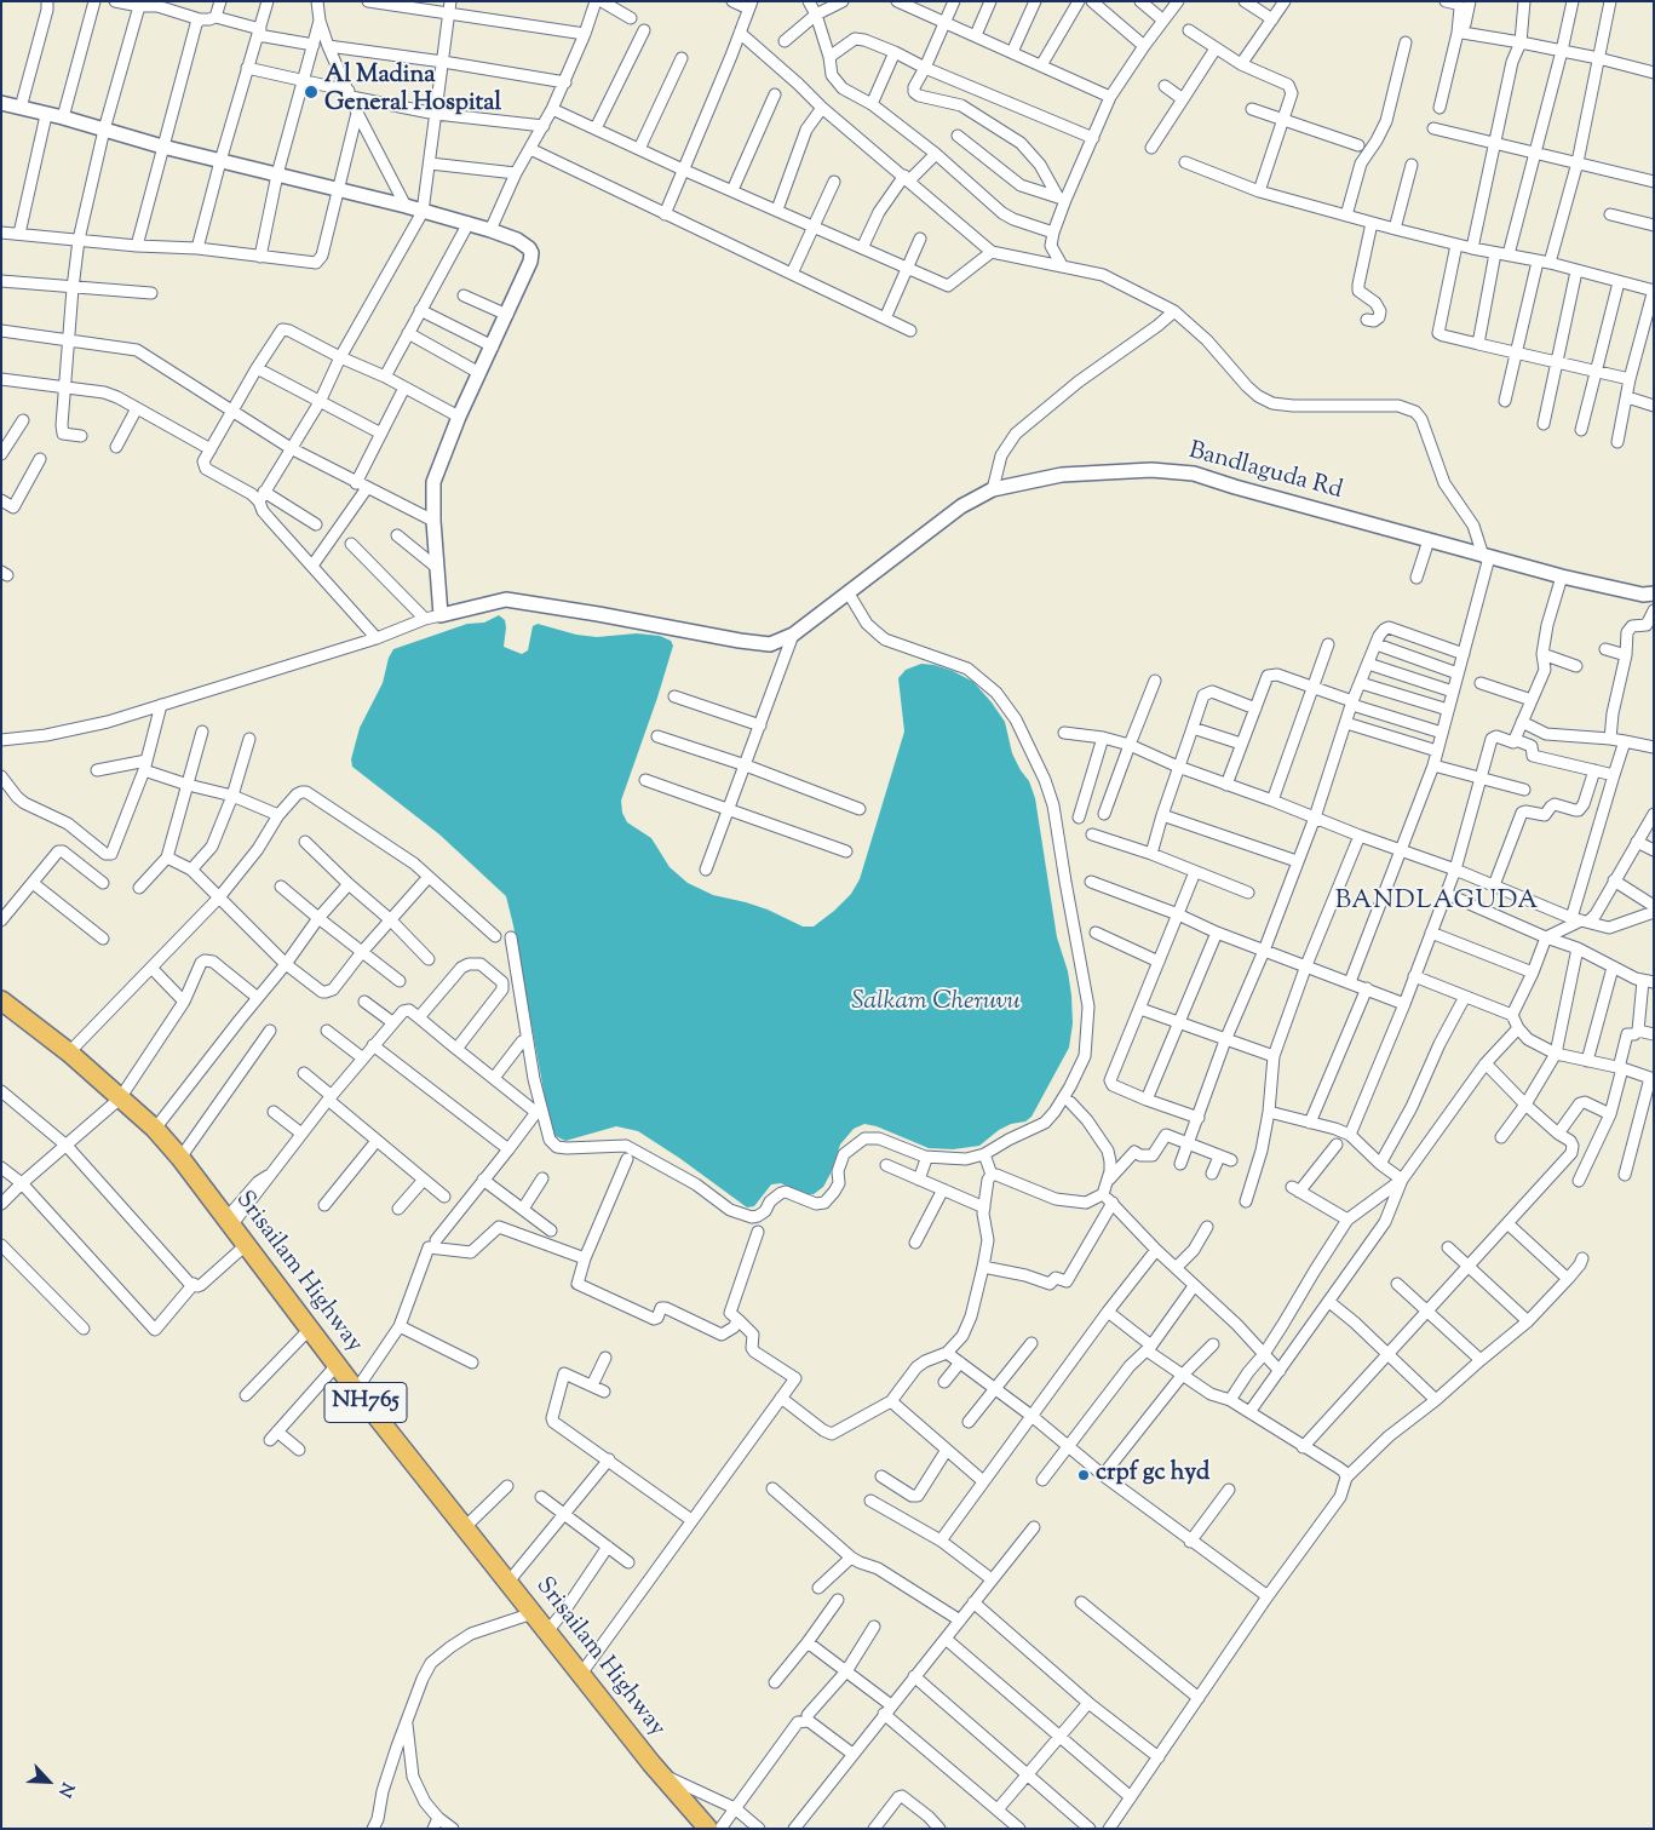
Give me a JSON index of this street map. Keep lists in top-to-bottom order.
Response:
{
  "streets": {
    "highway": ["Srisailam Highway", "NH765"],
    "street": ["Bandlaguda Rd"]
  },
  "districts": ["BANDLAGUDA"],
  "water": ["Salkam Cheruvu"],
  "places": ["Al Madina General Hospital", "crpf gc hyd"],
  "north": "bottom right"
}
